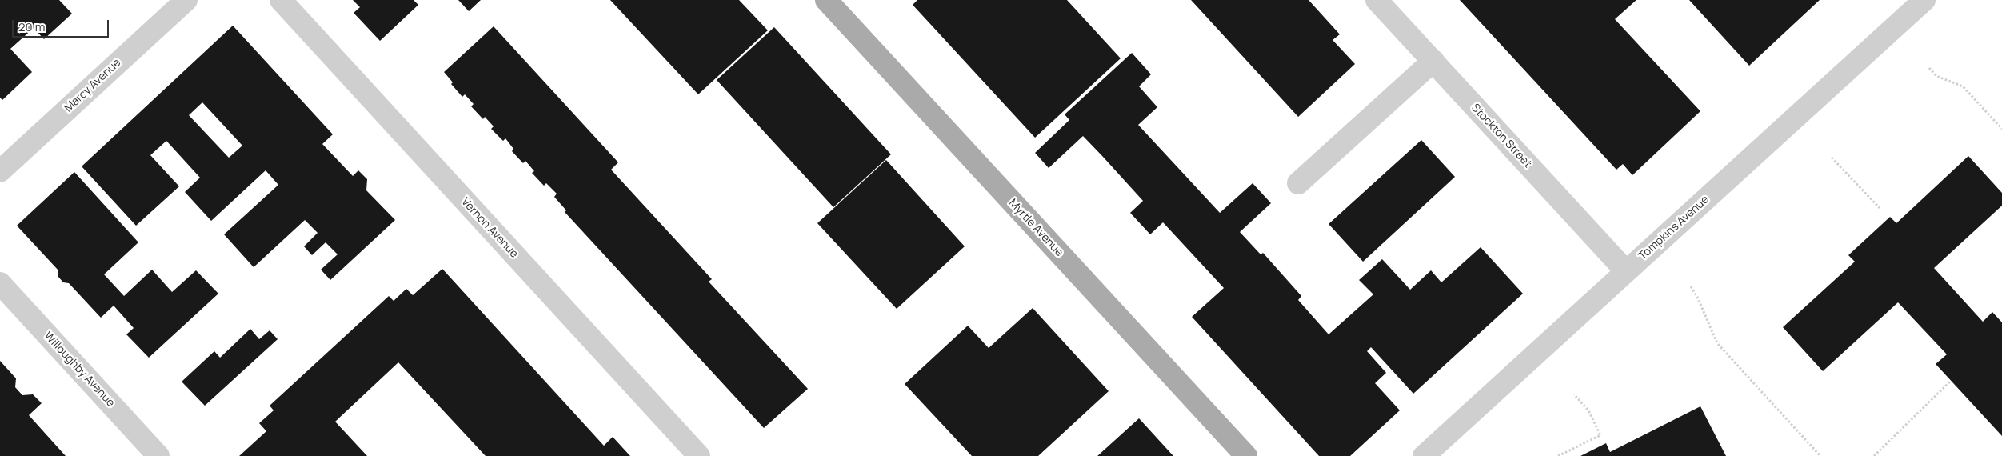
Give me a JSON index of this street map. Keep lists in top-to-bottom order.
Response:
{
  "streets": {
    "main road": ["Myrtle Avenue"],
    "street": [
      "Marcy Avenue",
      "Stockton Street",
      "Vernon Avenue",
      "Tompkins Avenue",
      "Willoughby Avenue"
    ]
  },
  "crossings": [
    ["Stockton Street", "Tompkins Avenue"]
  ],
  "scale_bar": "20 m"
}
